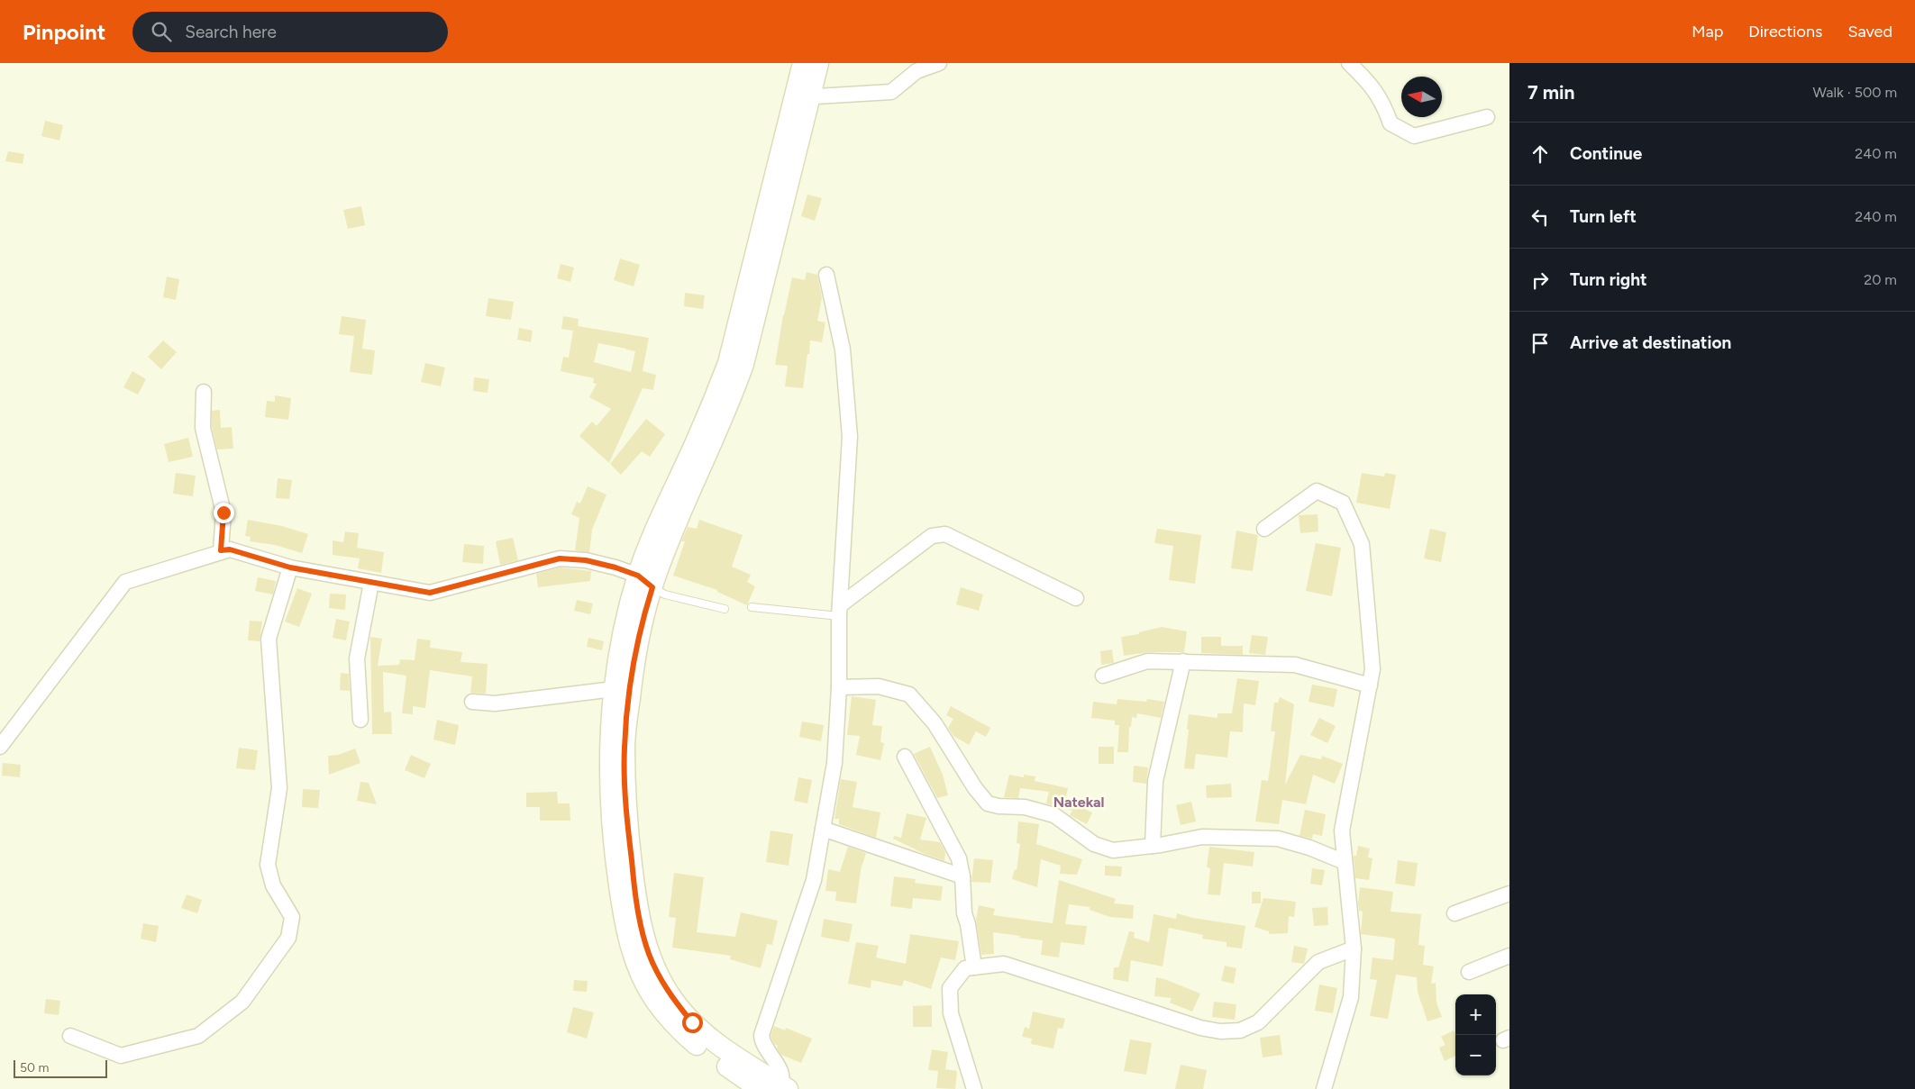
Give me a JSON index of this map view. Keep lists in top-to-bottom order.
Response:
{
  "districts": ["Natekal"],
  "scale_bar": "50 m",
  "north": "left",
  "page": {
    "header": "Pinpoint",
    "search": "Search here",
    "nav": ["Map", "Directions", "Saved"],
    "heading": ["7 min", "Walk · 500 m"],
    "list": [
      ["Continue", "240 m"],
      ["Turn left", "240 m"],
      ["Turn right", "20 m"],
      "Arrive at destination"
    ],
    "map_buttons": ["+", "−"],
    "scale": "50 m"
  }
}
